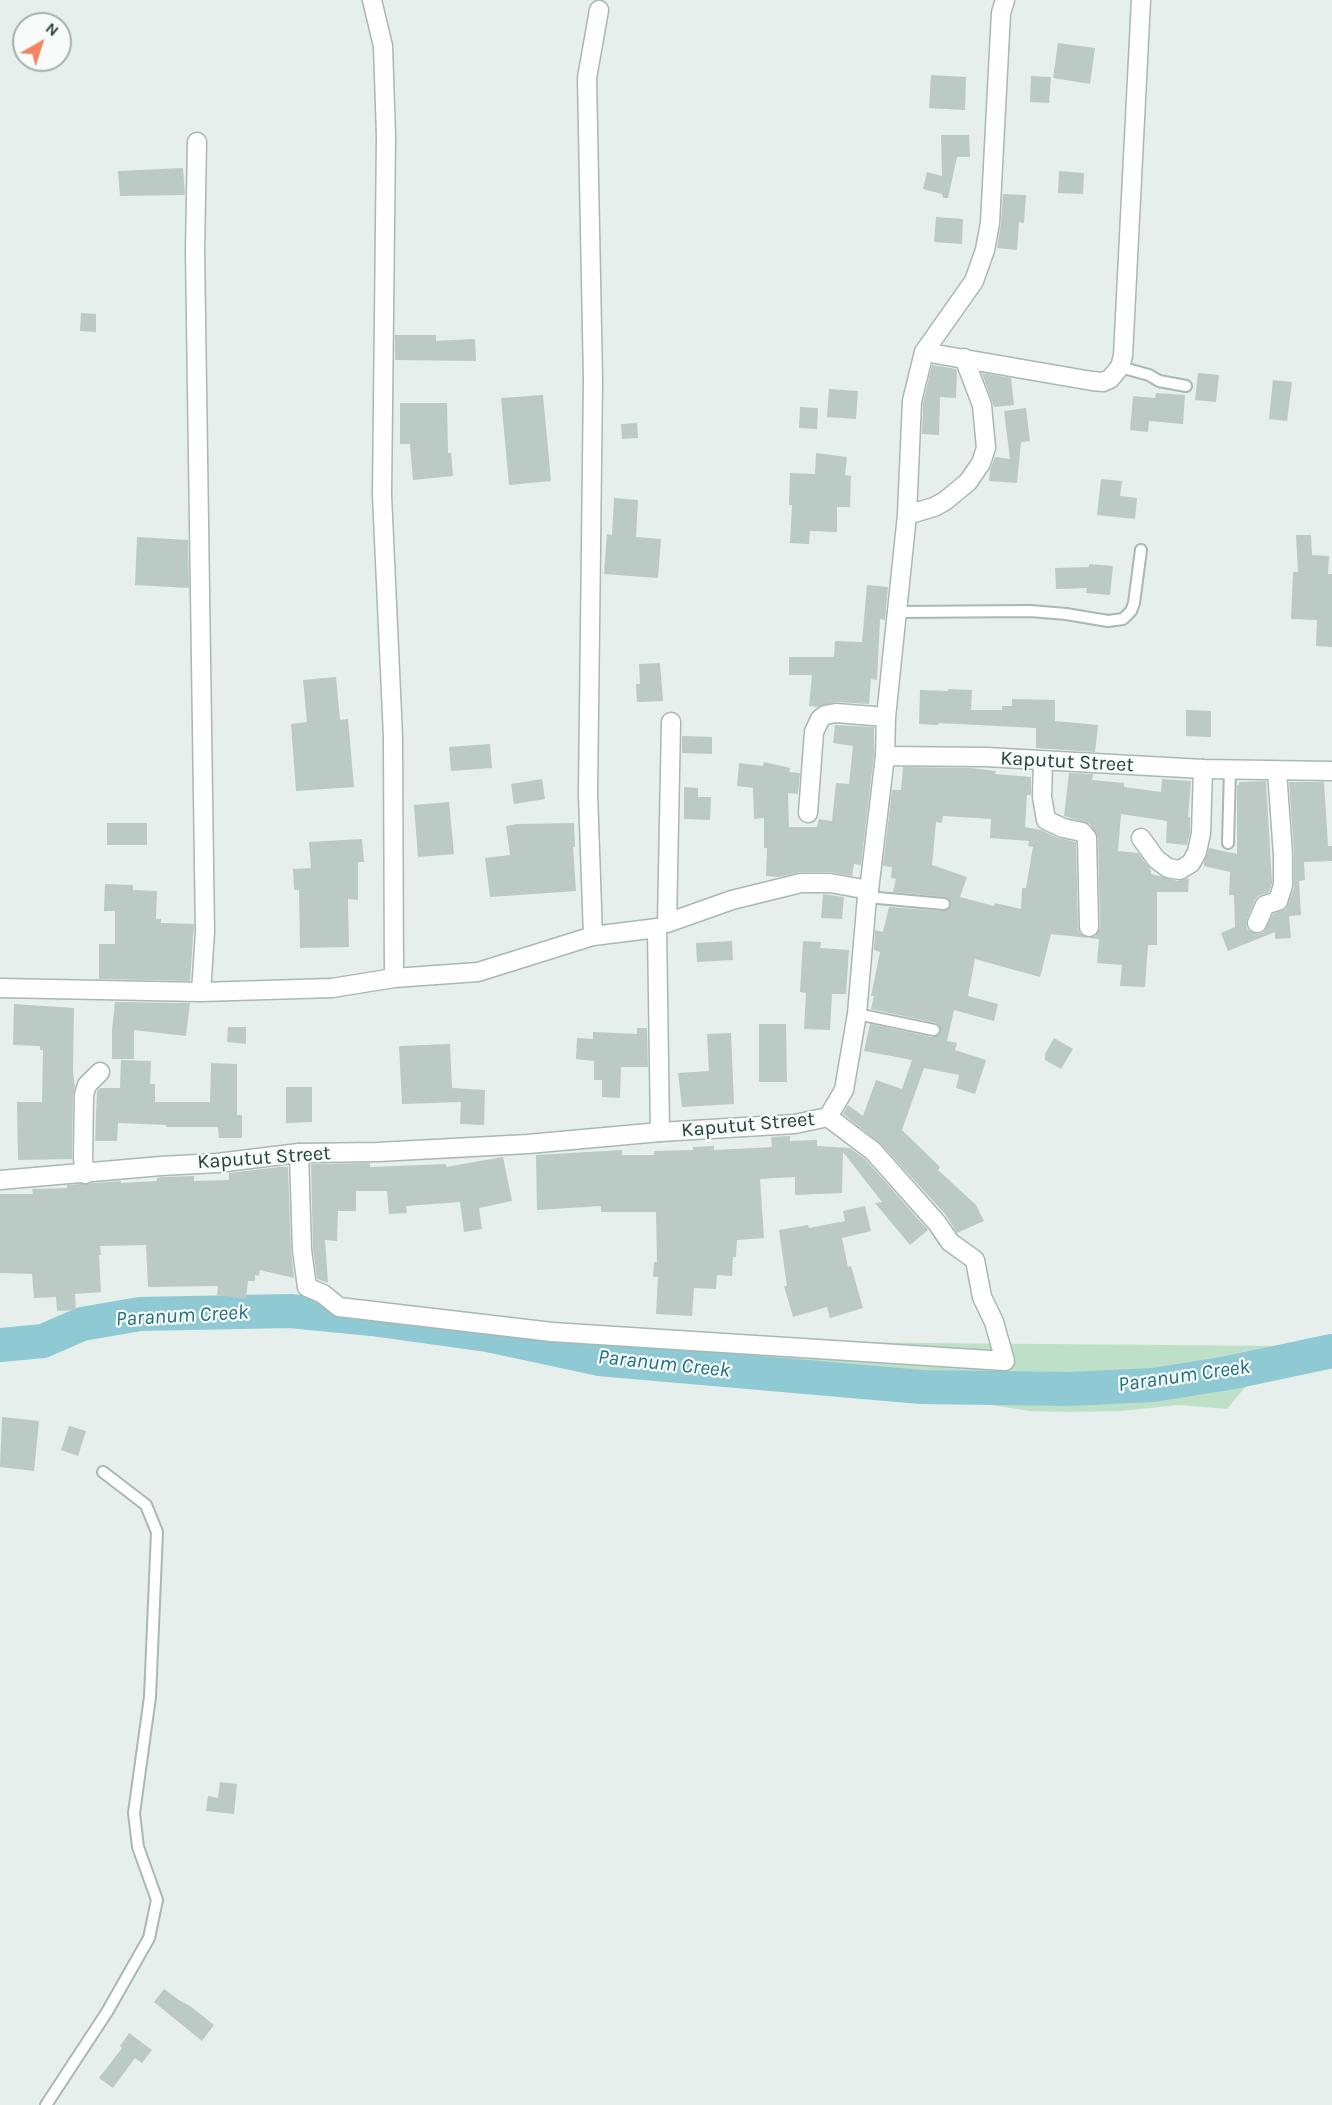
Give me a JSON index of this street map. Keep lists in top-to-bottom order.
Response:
{
  "streets": {
    "street": ["Kaputut Street"]
  },
  "water": ["Paranum Creek"],
  "north": "top right"
}
